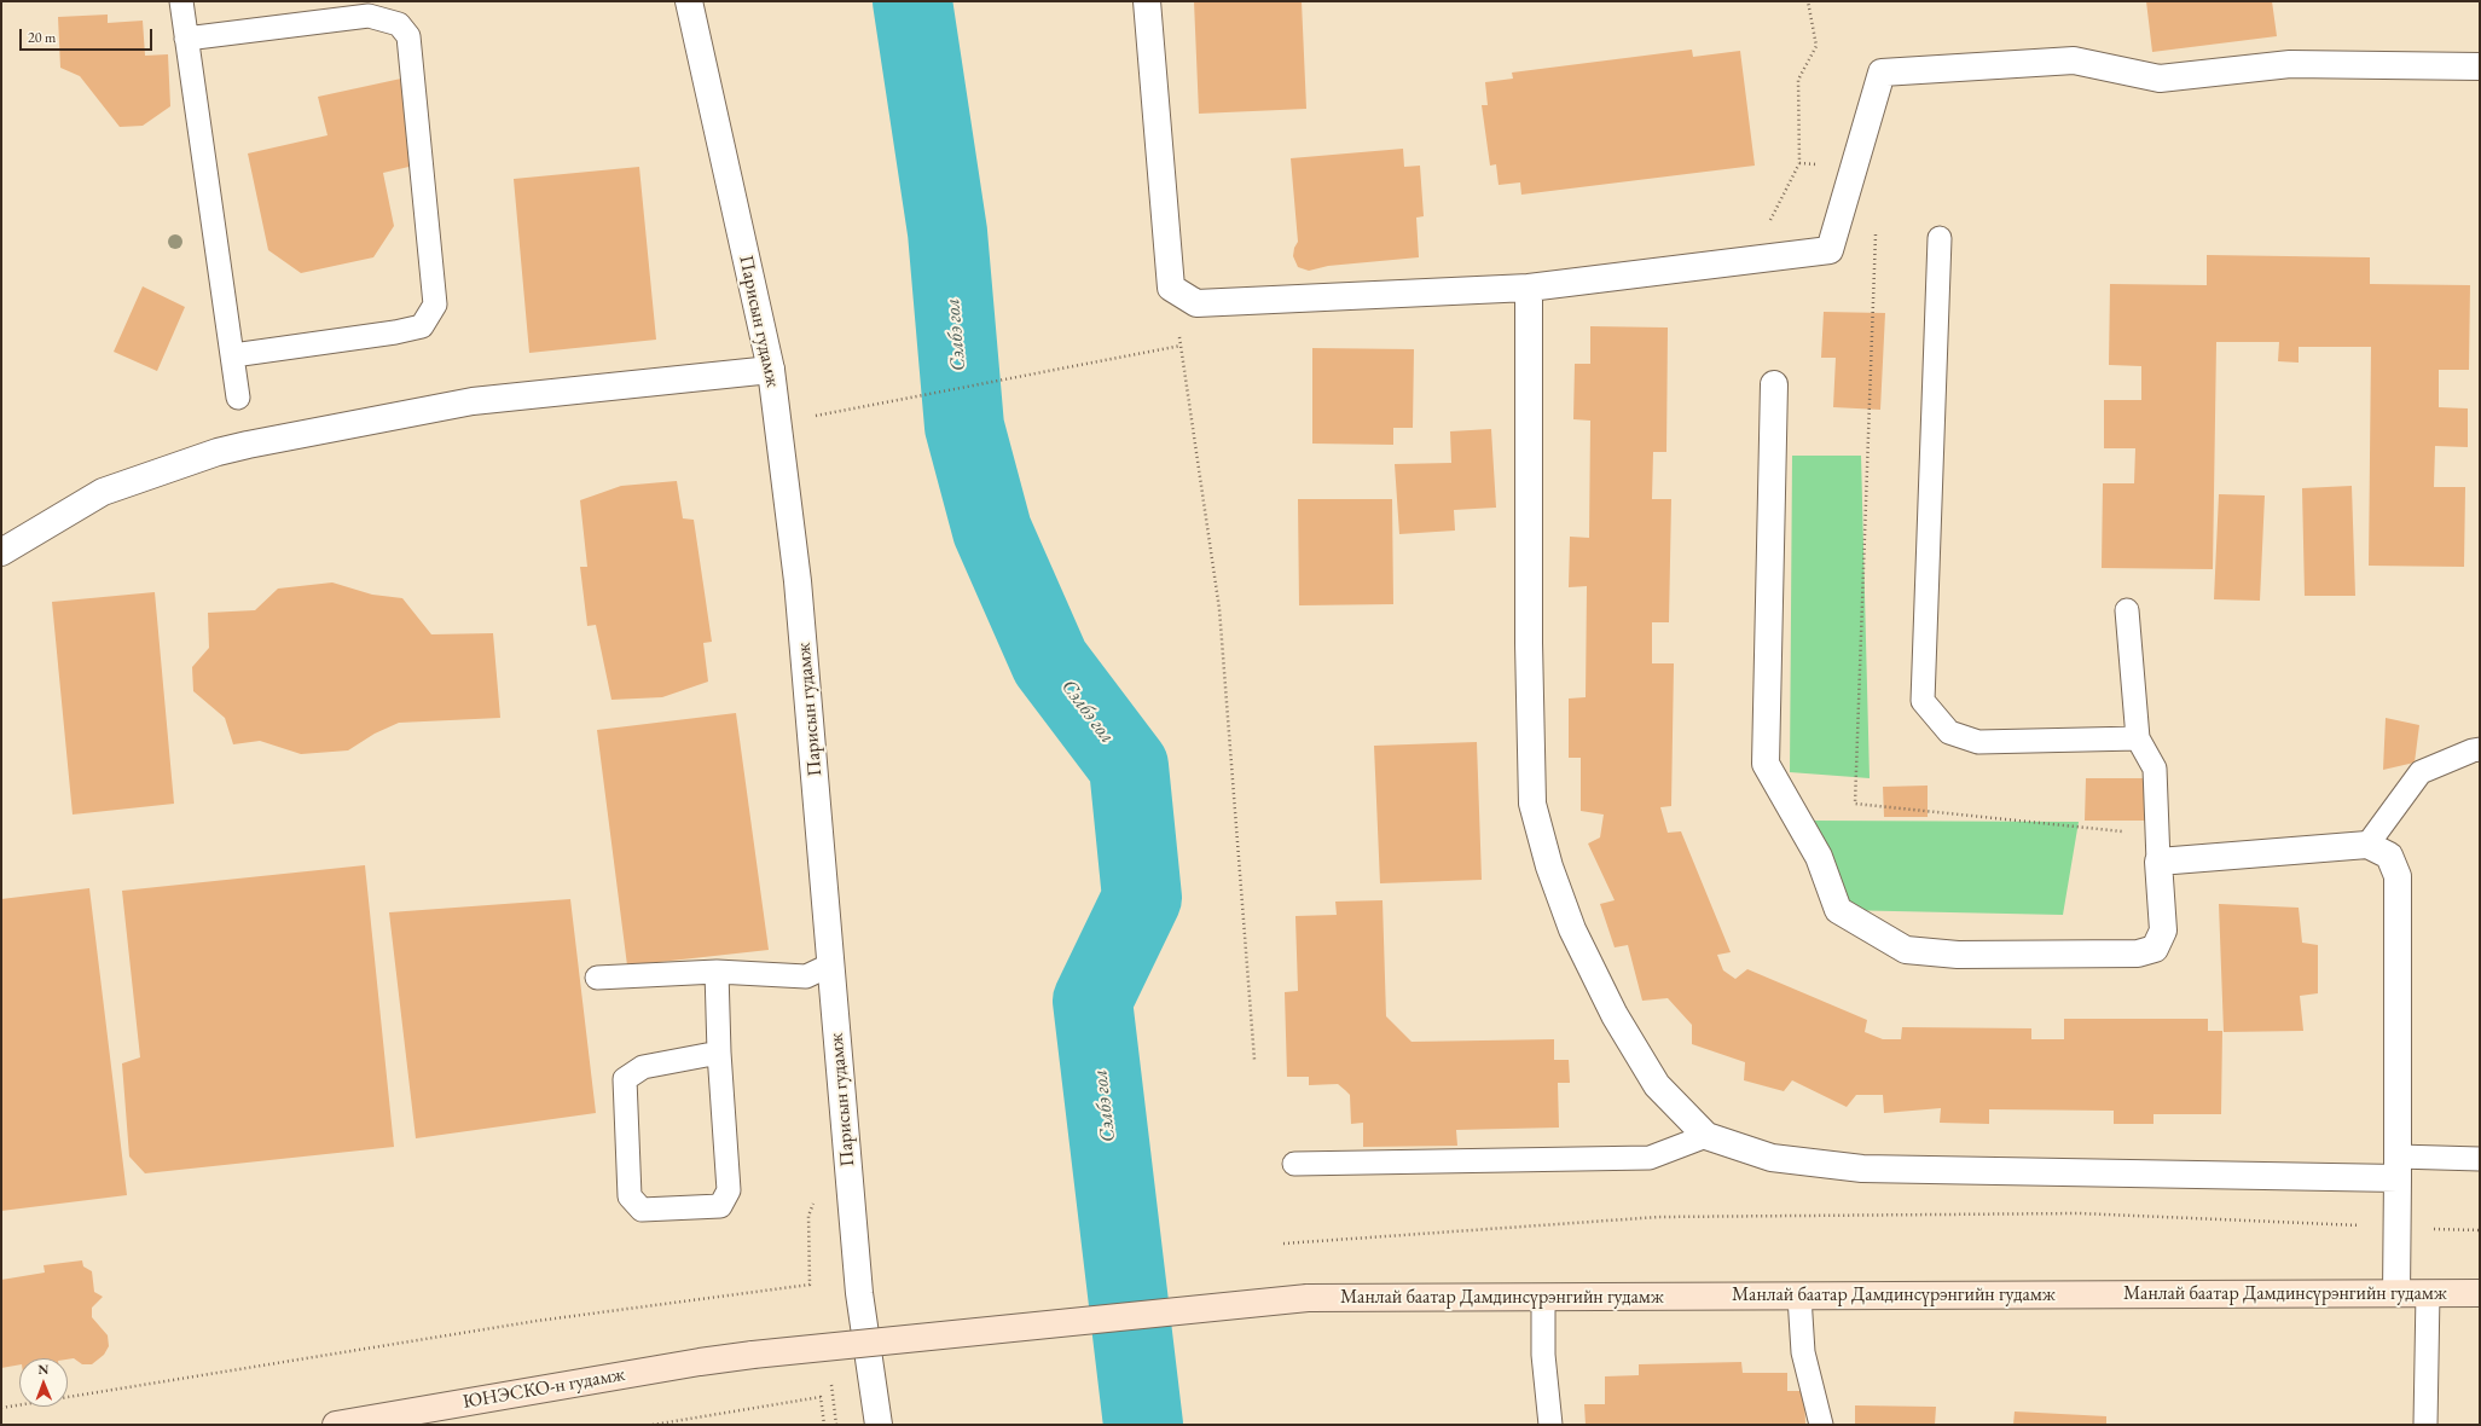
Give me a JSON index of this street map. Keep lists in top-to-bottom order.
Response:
{
  "streets": {
    "main road": ["Манлай баатар Дамдинсүрэнгийн гудамж", "ЮНЭСКО-н гудамж"],
    "street": ["Парисын гудамж"]
  },
  "crossings": [
    ["Манлай баатар Дамдинсүрэнгийн гудамж", "ЮНЭСКО-н гудамж"]
  ],
  "water": ["Сэлбэ гол"],
  "scale_bar": "20 m",
  "north": "top"
}
